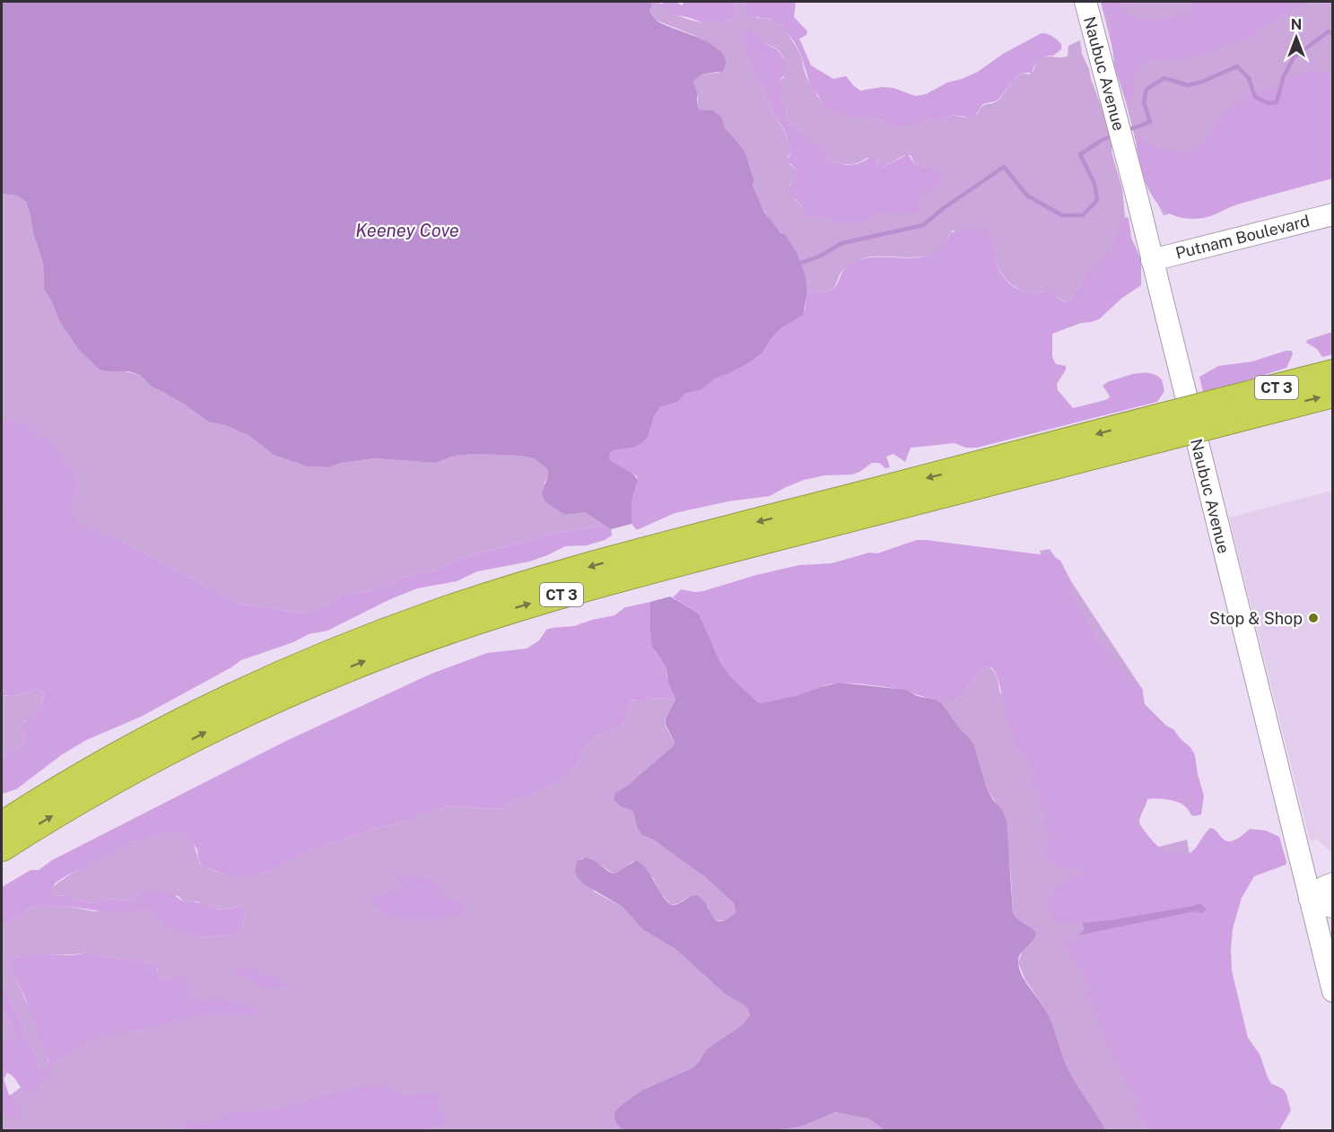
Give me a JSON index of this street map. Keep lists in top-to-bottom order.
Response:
{
  "streets": {
    "highway": ["CT 3"],
    "main road": ["Naubuc Avenue", "Putnam Boulevard"]
  },
  "crossings": [
    ["Naubuc Avenue", "Putnam Boulevard"]
  ],
  "water": ["Keeney Cove"],
  "places": ["Stop & Shop"],
  "north": "top"
}
